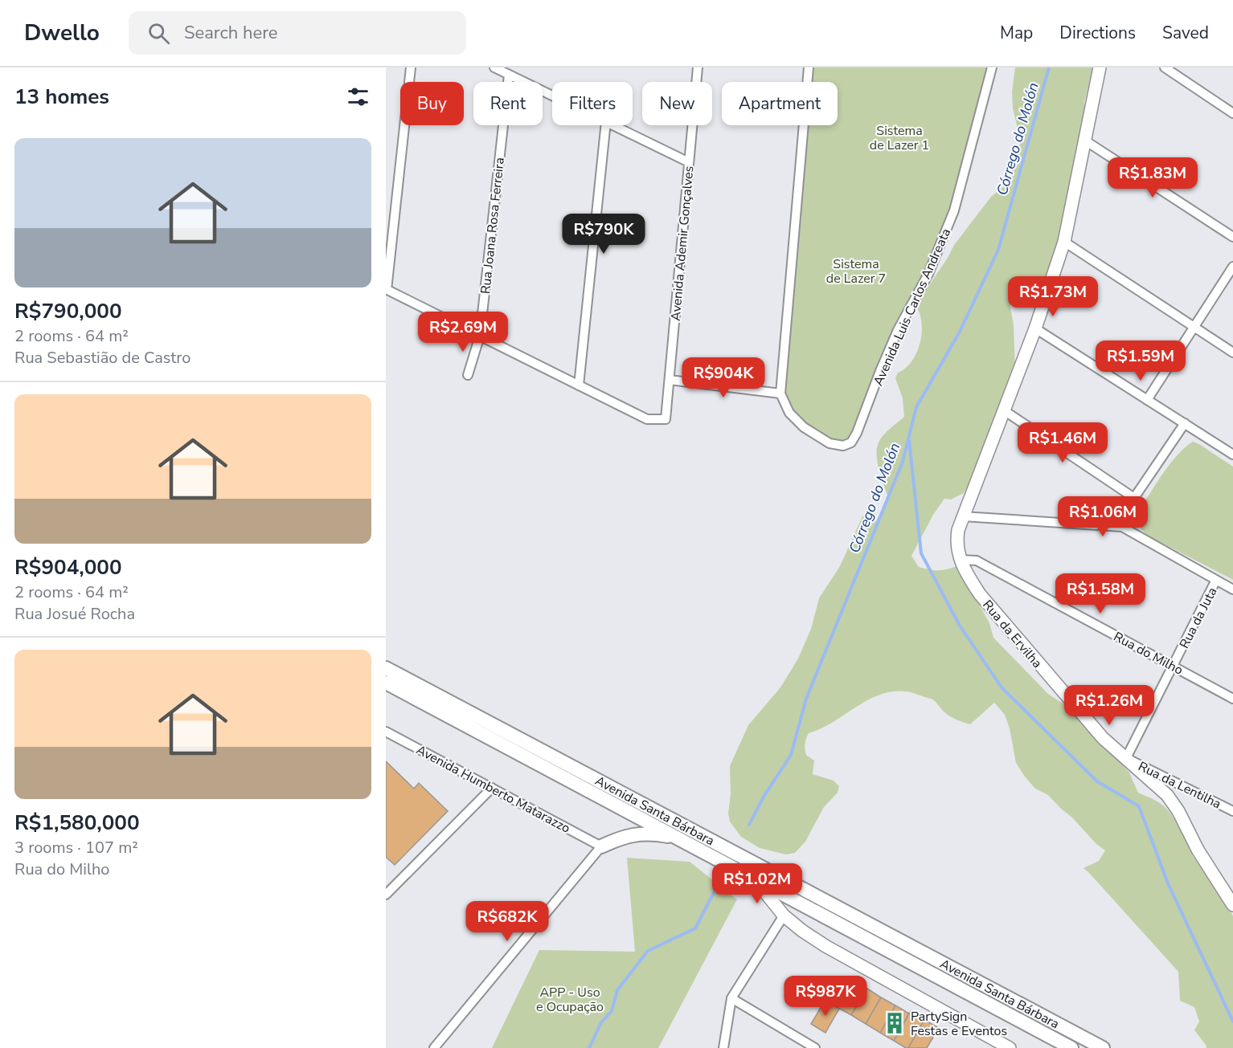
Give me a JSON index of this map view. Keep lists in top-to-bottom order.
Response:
{
  "streets": {
    "main road": ["Avenida Santa Bárbara"],
    "street": [
      "Rua Joana Rosa Ferreira",
      "Avenida Ademir Gonçalves",
      "Avenida Luis Carlos Andreata",
      "Rua da Juta",
      "Rua da Ervilha",
      "Rua do Milho",
      "Rua da Lentilha",
      "Avenida Humberto Matarazzo"
    ]
  },
  "crossings": [
    ["Rua da Juta", "Rua da Ervilha"],
    ["Rua da Juta", "Rua do Milho"],
    ["Rua da Juta", "Rua da Lentilha"],
    ["Rua da Ervilha", "Rua do Milho"],
    ["Rua da Ervilha", "Rua da Lentilha"]
  ],
  "water": ["Córrego do Molón"],
  "parks": ["Sistema de Lazer 1", "Sistema de Lazer 7", "APP - Uso e Ocupação"],
  "places": {
    "building": ["PartySign Festas e Eventos"]
  },
  "page": {
    "header": "Dwello",
    "search": "Search here",
    "nav": ["Map", "Directions", "Saved"],
    "heading": "13 homes",
    "chip": [
      "Buy",
      "Rent",
      "Filters",
      "New",
      "Apartment"
    ],
    "list": [
      {
        "name": "R$790,000",
        "note": "2 rooms · 64 m² · Rua Sebastião de Castro"
      },
      {
        "name": "R$904,000",
        "note": "2 rooms · 64 m² · Rua Josué Rocha"
      },
      {
        "name": "R$1,580,000",
        "note": "3 rooms · 107 m² · Rua do Milho"
      }
    ],
    "price": [
      "R$1.83M",
      "R$790K",
      "R$1.73M",
      "R$2.69M",
      "R$1.59M",
      "R$904K",
      "R$1.46M",
      "R$1.06M",
      "R$1.58M",
      "R$1.26M",
      "R$1.02M",
      "R$682K",
      "R$987K"
    ]
  }
}
